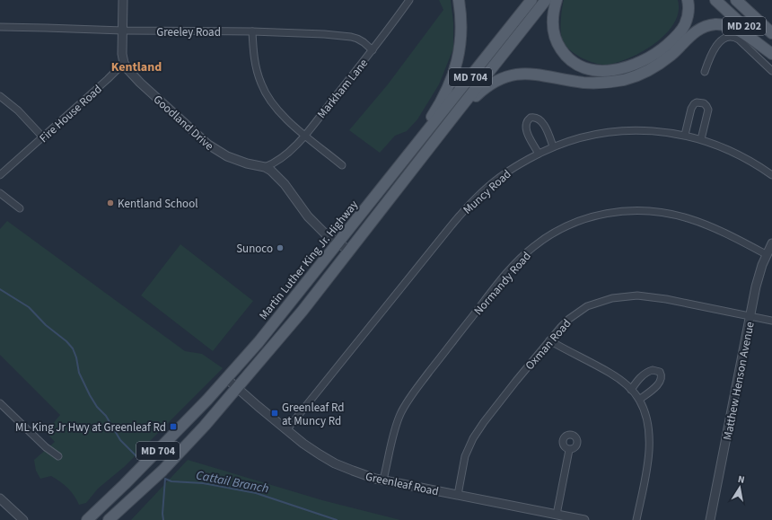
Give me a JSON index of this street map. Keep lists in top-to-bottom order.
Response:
{
  "streets": {
    "main road": ["MD 202", "MD 704", "Martin Luther King Jr. Highway"],
    "street": [
      "Greeley Road",
      "Markham Lane",
      "Fire House Road",
      "Goodland Drive",
      "Muncy Road",
      "Normandy Road",
      "Oxman Road",
      "Matthew Henson Avenue",
      "Greenleaf Road"
    ]
  },
  "crossings": [
    ["Greeley Road", "Markham Lane"],
    ["MD 704", "Goodland Drive"],
    ["MD 704", "Greenleaf Road"],
    ["Markham Lane", "Goodland Drive"],
    ["Fire House Road", "Goodland Drive"],
    ["Goodland Drive", "Martin Luther King Jr. Highway"],
    ["Muncy Road", "Greenleaf Road"],
    ["Martin Luther King Jr. Highway", "Greenleaf Road"],
    ["Normandy Road", "Matthew Henson Avenue"],
    ["Normandy Road", "Greenleaf Road"],
    ["Oxman Road", "Matthew Henson Avenue"],
    ["Oxman Road", "Greenleaf Road"]
  ],
  "districts": ["Kentland"],
  "water": ["Cattail Branch"],
  "places": {
    "other": ["Kentland School", "Sunoco"],
    "transit": ["Greenleaf Rd at Muncy Rd", "ML King Jr Hwy at Greenleaf Rd"]
  },
  "north": "top"
}
